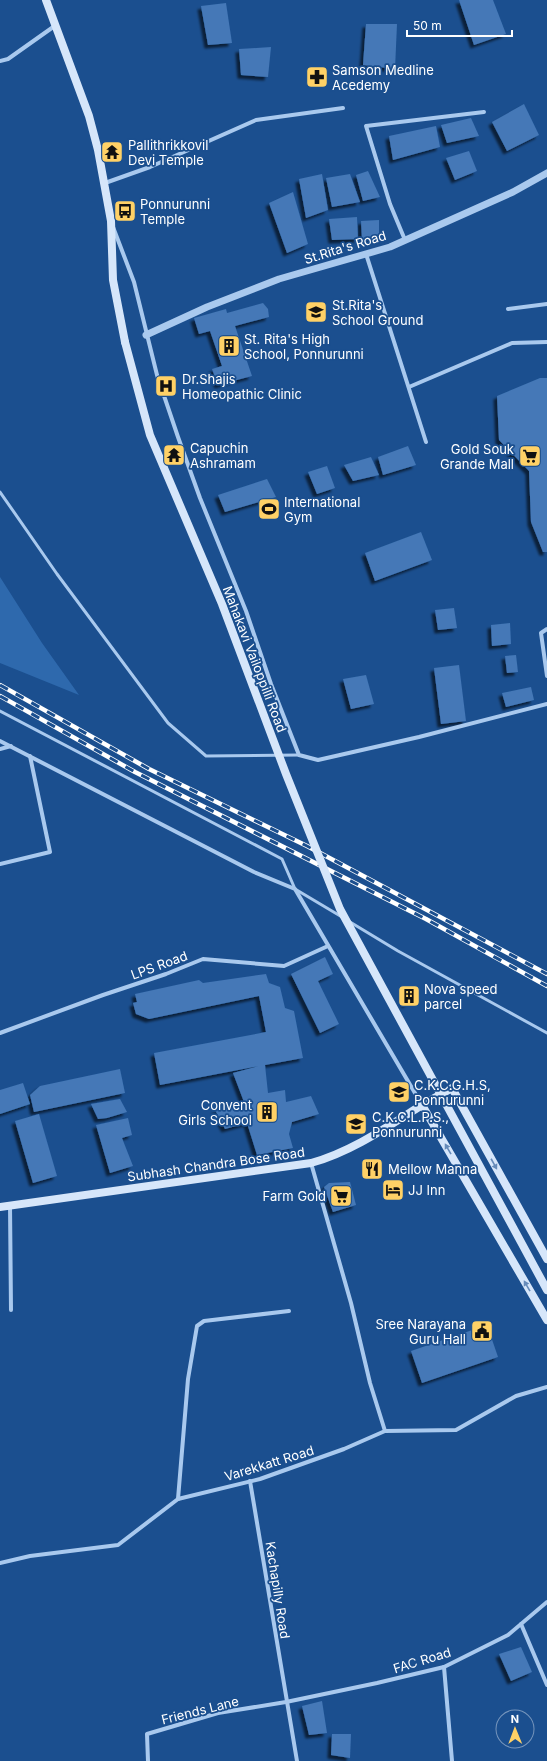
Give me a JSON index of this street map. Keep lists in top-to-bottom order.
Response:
{
  "streets": {
    "main road": ["Mahakavi Vailoppilli Road", "Subhash Chandra Bose Road"],
    "street": [
      "St.Rita's Road",
      "LPS Road",
      "Varekkatt Road",
      "Kachapilly Road",
      "FAC Road",
      "Friends Lane"
    ]
  },
  "crossings": [
    ["Varekkatt Road", "Kachapilly Road"],
    ["Kachapilly Road", "FAC Road"],
    ["Kachapilly Road", "Friends Lane"],
    ["FAC Road", "Friends Lane"]
  ],
  "places": {
    "pharmacy": ["Samson Medline Acedemy"],
    "temple": ["Pallithrikkovil Devi Temple", "Capuchin Ashramam"],
    "bus stop": ["Ponnurunni Temple"],
    "school or university": ["St.Rita's School Ground", "C.K.C.G.H.S, Ponnurunni", "C.K.C.L.P.S., Ponnurunni"],
    "building": ["St. Rita's High School, Ponnurunni", "Nova speed parcel", "Convent Girls School"],
    "hospital": ["Dr.Shajis Homeopathic Clinic"],
    "supermarket": ["Gold Souk Grande Mall", "Farm Gold"],
    "sports": ["International Gym"],
    "restaurant": ["Mellow Manna"],
    "hotel": ["JJ Inn"],
    "public building": ["Sree Narayana Guru Hall"]
  },
  "scale_bar": "50 m",
  "north": "top"
}
